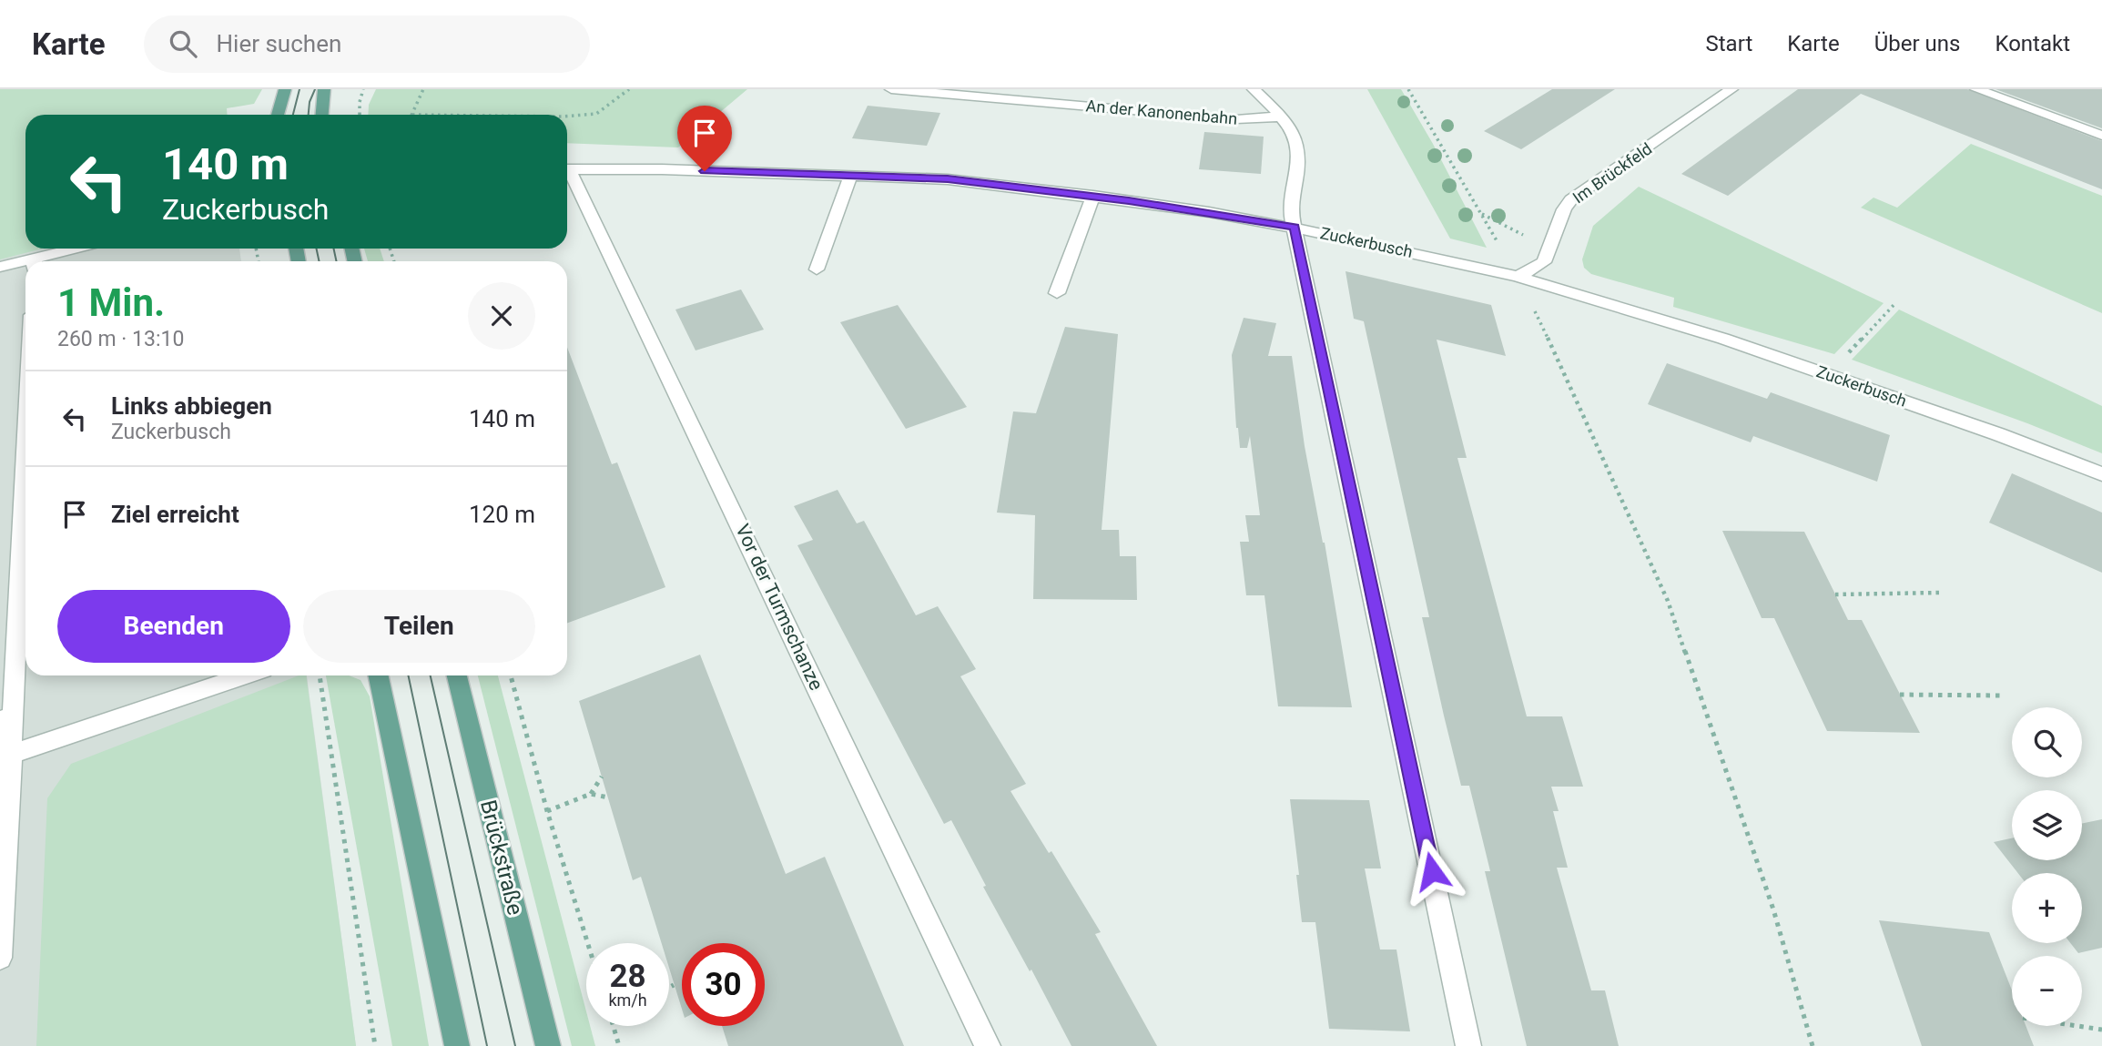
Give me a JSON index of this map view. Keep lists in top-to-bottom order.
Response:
{
  "streets": {
    "main road": ["Brückstraße"],
    "street": [
      "An der Kanonenbahn",
      "Im Brückfeld",
      "Zuckerbusch",
      "Vor der Turmschanze"
    ]
  },
  "crossings": [
    ["An der Kanonenbahn", "Zuckerbusch"],
    ["Im Brückfeld", "Zuckerbusch"]
  ],
  "page": {
    "header": "Karte",
    "search": "Hier suchen",
    "nav": [
      "Start",
      "Karte",
      "Über uns",
      "Kontakt"
    ],
    "turn": ["140 m", "Zuckerbusch"],
    "heading": ["1 Min.", "260 m · 13:10"],
    "list": [
      {
        "name": "Links abbiegen",
        "note": "Zuckerbusch",
        "value": "140 m"
      },
      {
        "name": "Ziel erreicht",
        "value": "120 m"
      }
    ],
    "buttons": ["Beenden", "Teilen"],
    "map_buttons": ["+", "−"],
    "speed": "28 km/h",
    "limit": "30"
  }
}
